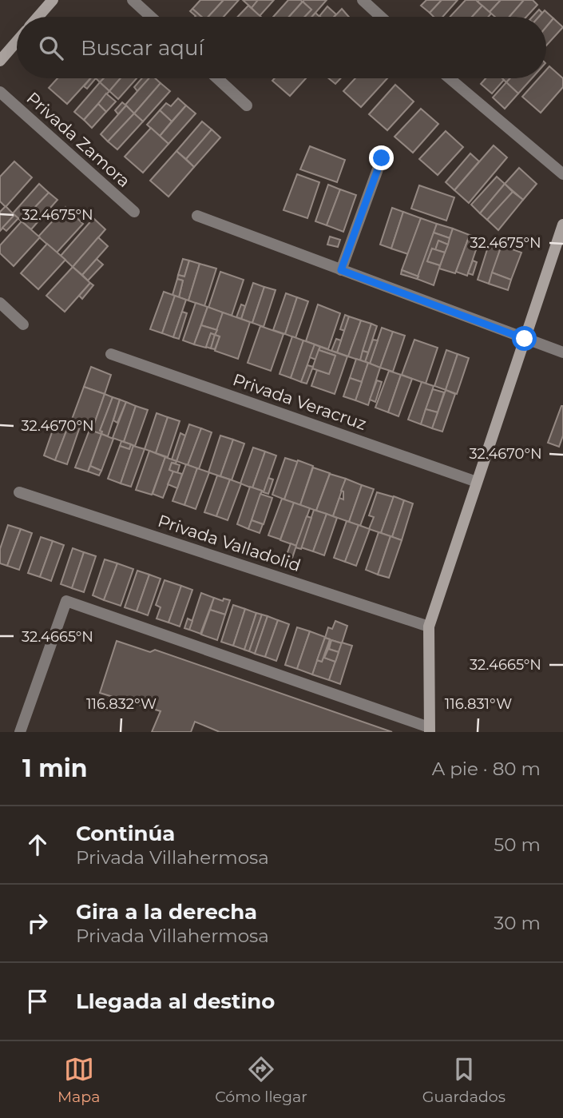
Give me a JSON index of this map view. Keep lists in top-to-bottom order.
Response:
{
  "streets": {
    "street": ["Privada Zamora", "Privada Veracruz", "Privada Valladolid"]
  },
  "page": {
    "search": "Buscar aquí",
    "heading": ["1 min", "A pie · 80 m"],
    "list": [
      ["Continúa", "Privada Villahermosa", "50 m"],
      ["Gira a la derecha", "Privada Villahermosa", "30 m"],
      "Llegada al destino"
    ],
    "nav": ["Mapa", "Cómo llegar", "Guardados"]
  },
  "coordinates": [
    "32.4675°N",
    "32.4670°N",
    "32.4665°N",
    "116.832°W",
    "116.831°W"
  ]
}
